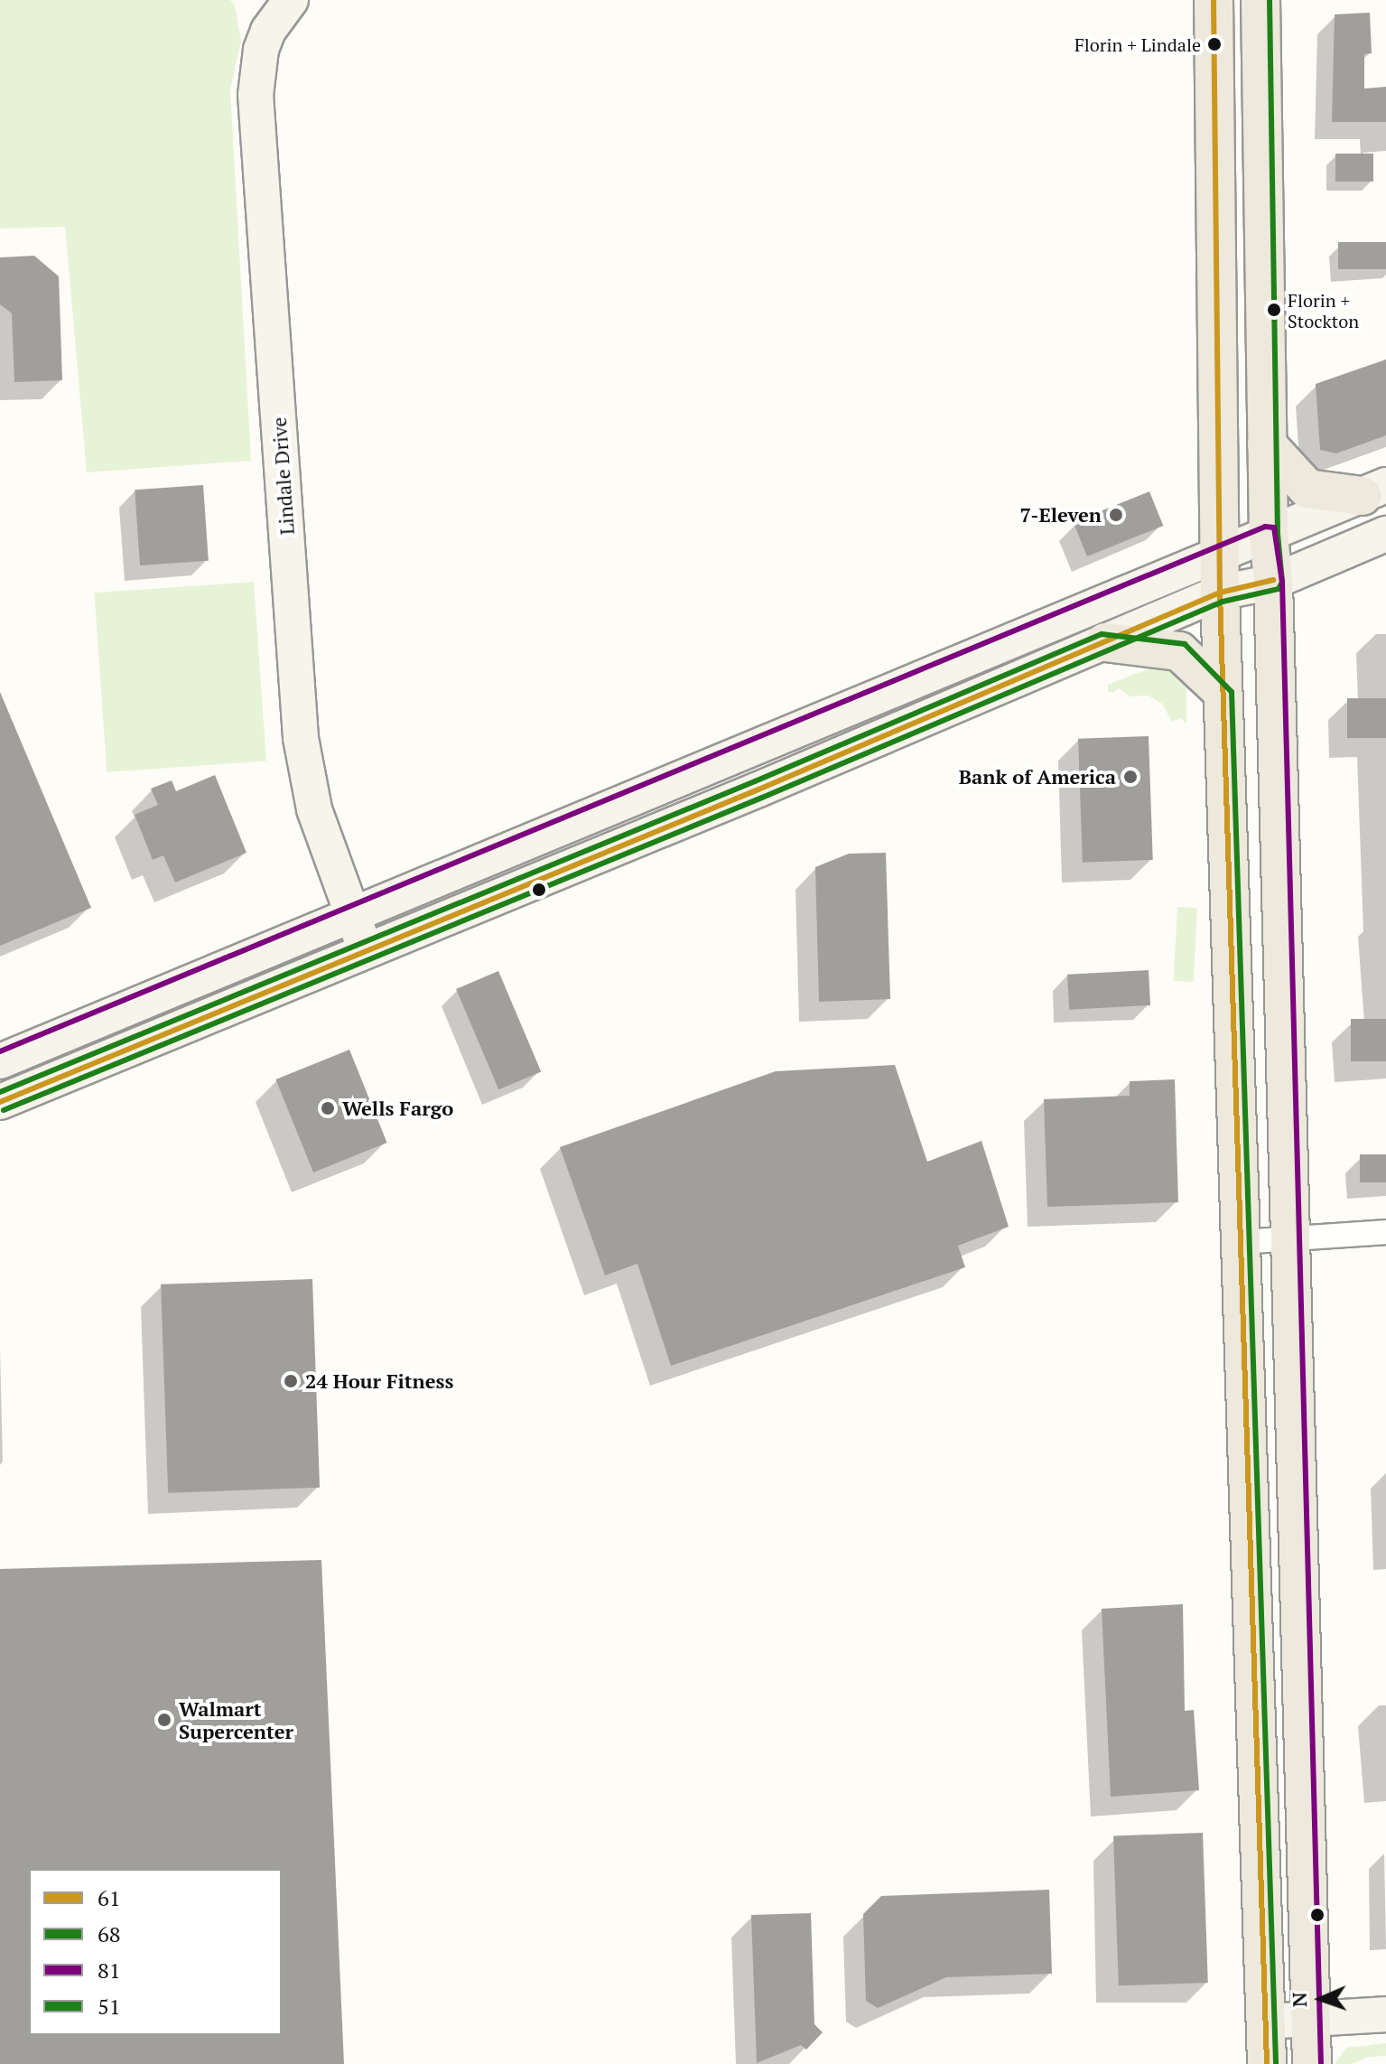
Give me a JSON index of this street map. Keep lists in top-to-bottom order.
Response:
{
  "streets": {
    "main road": ["Lindale Drive"]
  },
  "places": [
    "Florin + Lindale",
    "Florin + Stockton",
    "7-Eleven",
    "Bank of America",
    "Wells Fargo",
    "24 Hour Fitness",
    "Walmart Supercenter"
  ],
  "lines": [
    "transit line 61",
    "transit line 68",
    "transit line 81",
    "transit line 51"
  ],
  "legend": [
    "61",
    "68",
    "81",
    "51"
  ],
  "north": "left"
}
